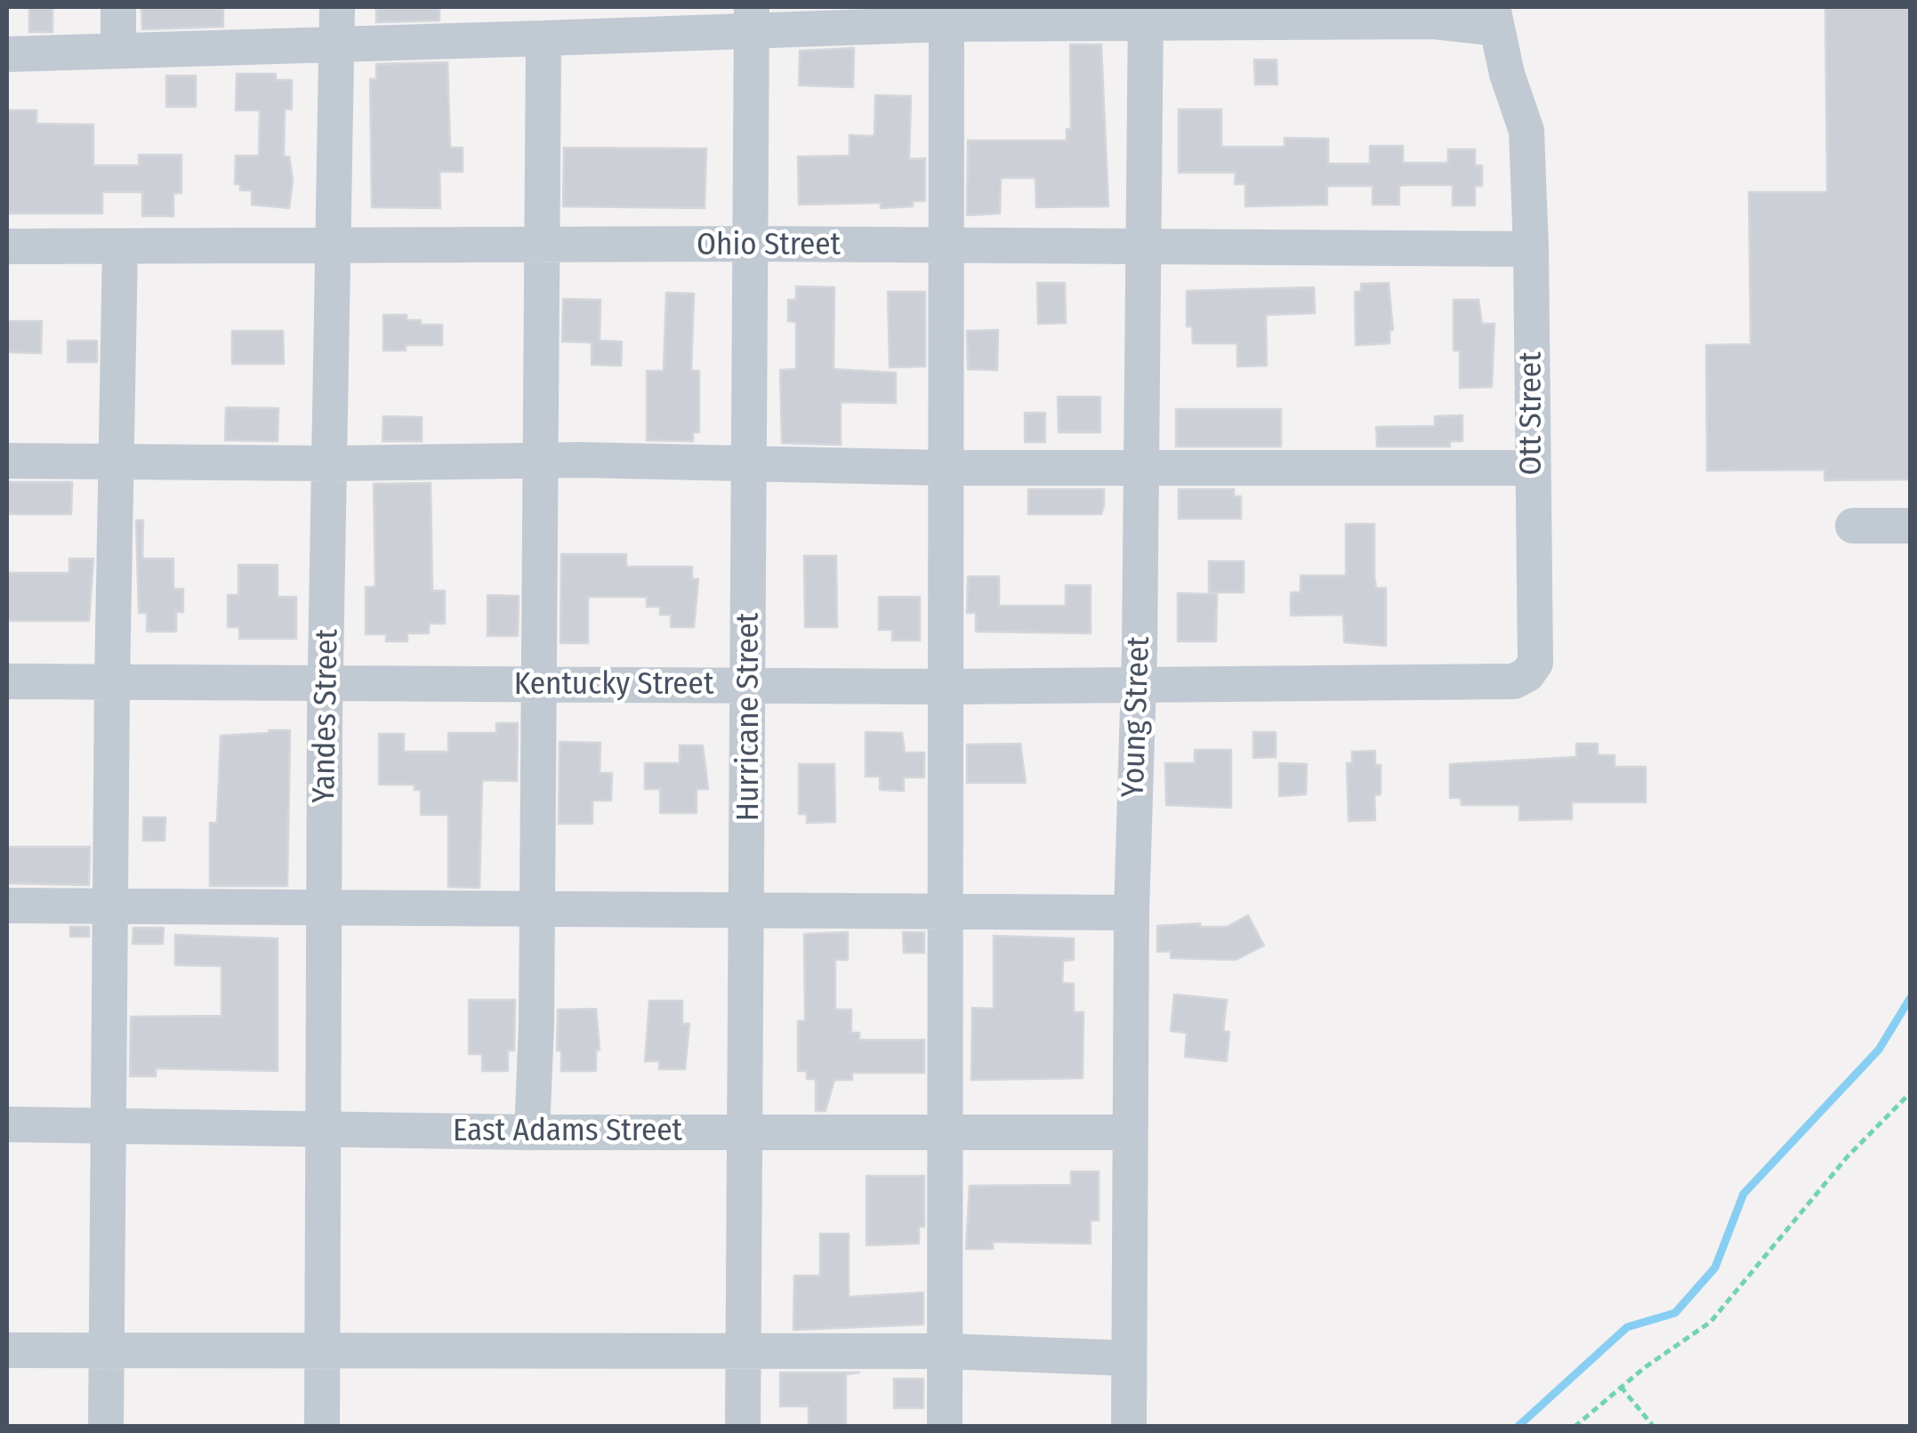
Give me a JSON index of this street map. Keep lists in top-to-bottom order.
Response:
{
  "streets": {
    "street": [
      "Ohio Street",
      "Ott Street",
      "Kentucky Street",
      "Yandes Street",
      "Hurricane Street",
      "Young Street",
      "East Adams Street"
    ]
  },
  "crossings": [
    ["Ohio Street", "Ott Street"],
    ["Ohio Street", "Yandes Street"],
    ["Ohio Street", "Hurricane Street"],
    ["Ohio Street", "Young Street"],
    ["Ott Street", "Kentucky Street"],
    ["Kentucky Street", "Yandes Street"],
    ["Kentucky Street", "Hurricane Street"],
    ["Kentucky Street", "Young Street"],
    ["Yandes Street", "East Adams Street"],
    ["Hurricane Street", "East Adams Street"],
    ["Young Street", "East Adams Street"]
  ]
}
